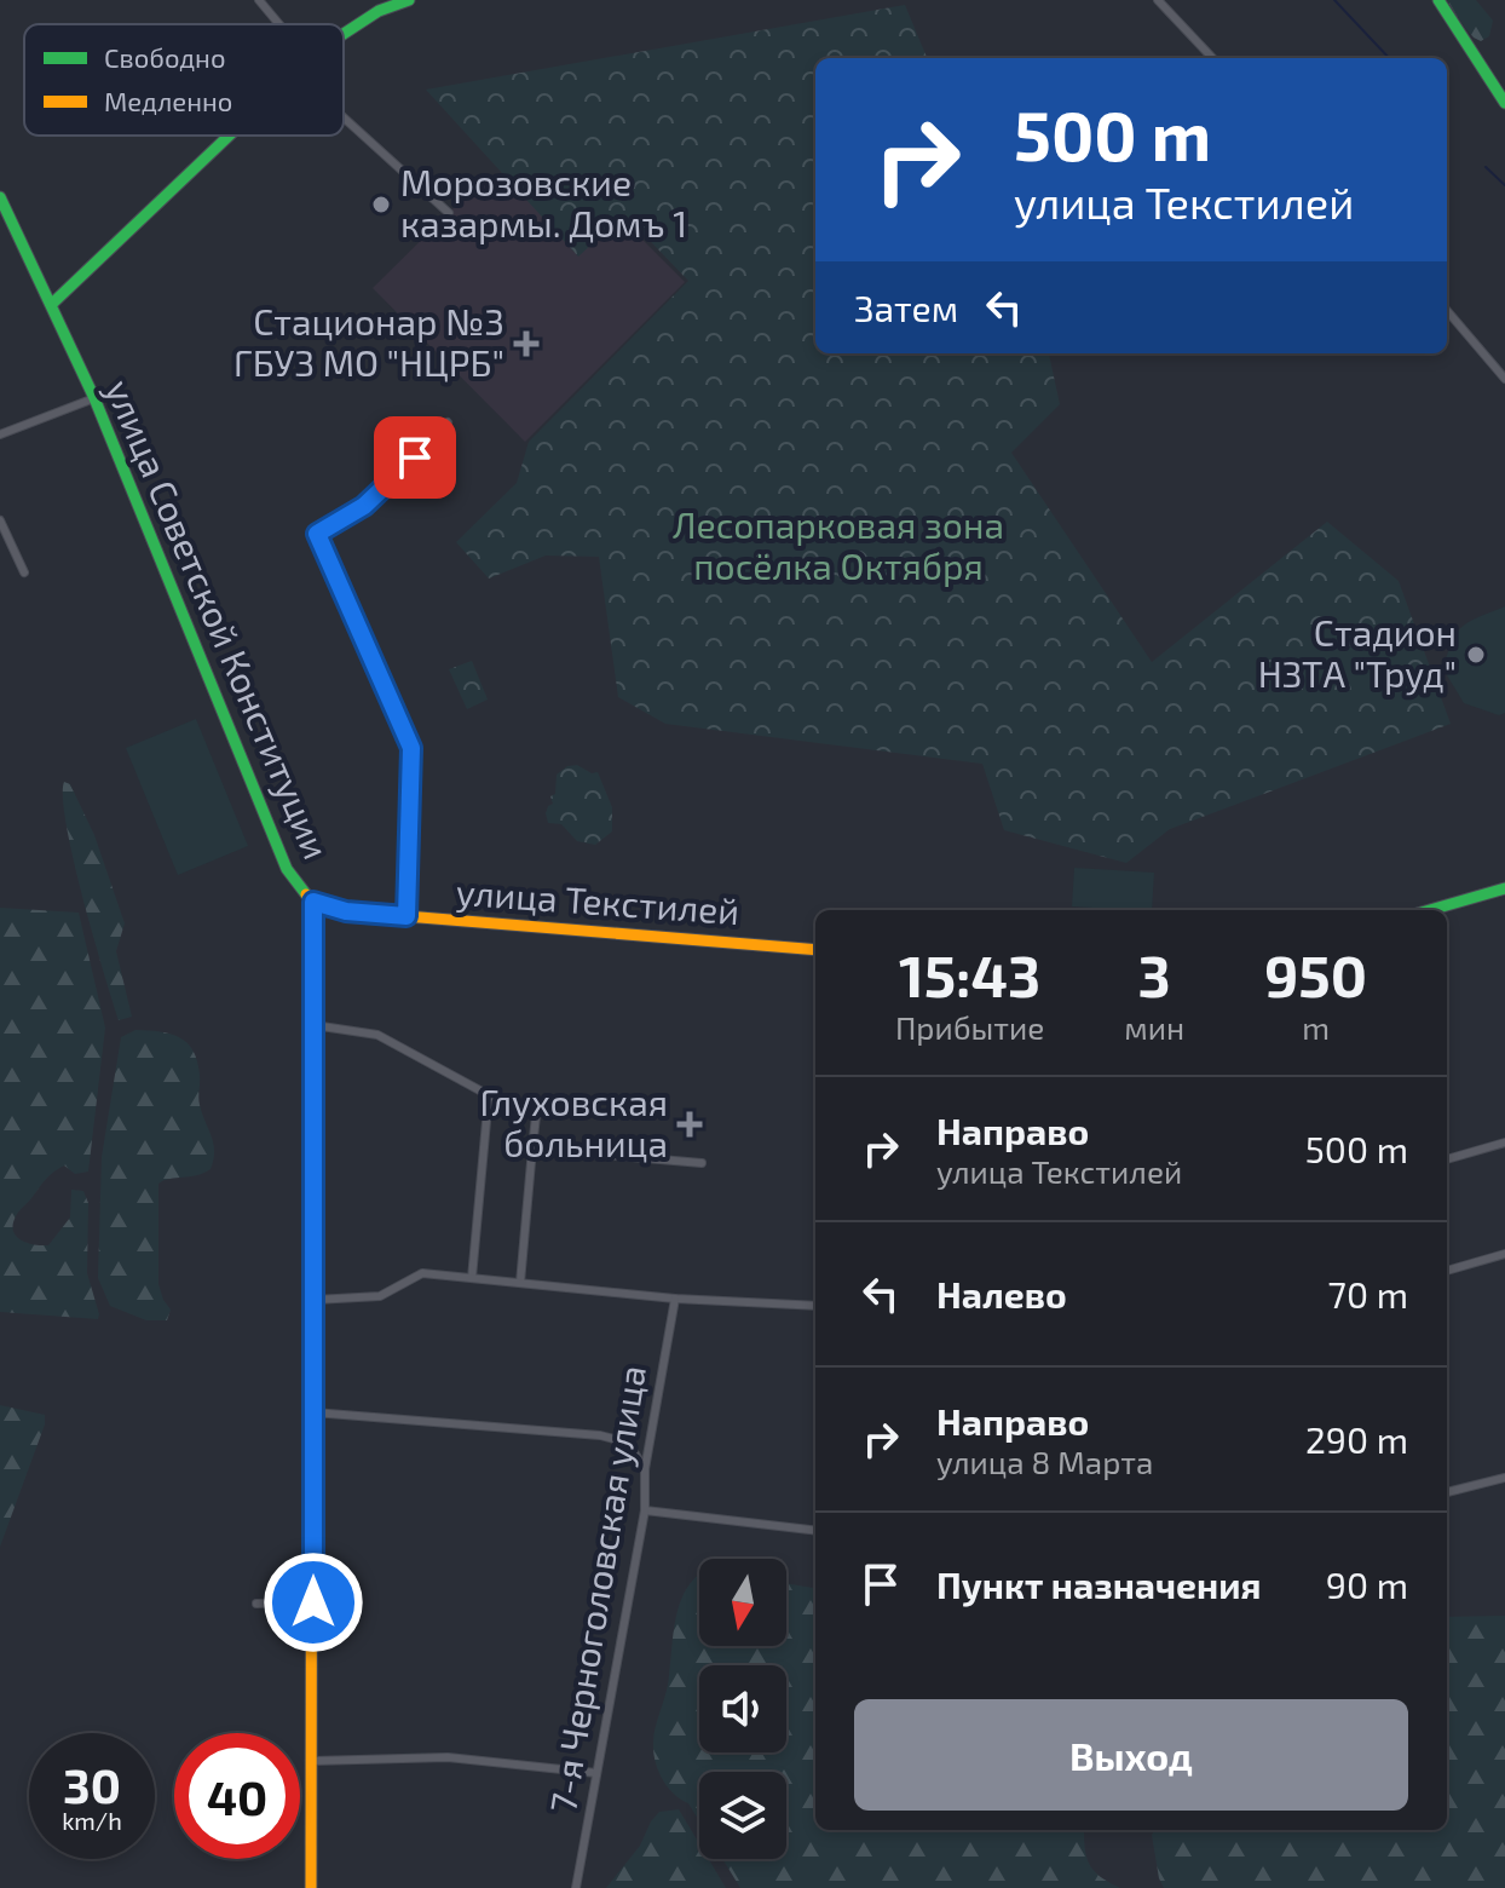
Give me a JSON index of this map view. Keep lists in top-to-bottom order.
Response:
{
  "streets": {
    "street": ["улица Советской Конституции", "улица Текстилей", "7-я Черноголовская улица"]
  },
  "crossings": [
    ["улица Советской Конституции", "улица Текстилей"]
  ],
  "parks": ["Лесопарковая зона посёлка Октября"],
  "places": {
    "other": ["Морозовские казармы. Домъ 1", "Стадион НЗТА \"Труд\""],
    "health": ["Стационар №3 ГБУЗ МО \"НЦРБ\"", "Глуховская больница"]
  },
  "legend": ["Свободно", "Медленно"],
  "north": "bottom",
  "page": {
    "turn": ["500 m", "улица Текстилей"],
    "then": "Затем",
    "eta": [
      "15:43",
      "Прибытие",
      "3",
      "мин",
      "950",
      "m"
    ],
    "list": [
      {
        "name": "Направо",
        "note": "улица Текстилей",
        "value": "500 m"
      },
      {
        "name": "Налево",
        "value": "70 m"
      },
      {
        "name": "Направо",
        "note": "улица 8 Марта",
        "value": "290 m"
      },
      {
        "name": "Пункт назначения",
        "value": "90 m"
      }
    ],
    "buttons": "Выход",
    "speed": "30 km/h",
    "limit": "40"
  }
}
